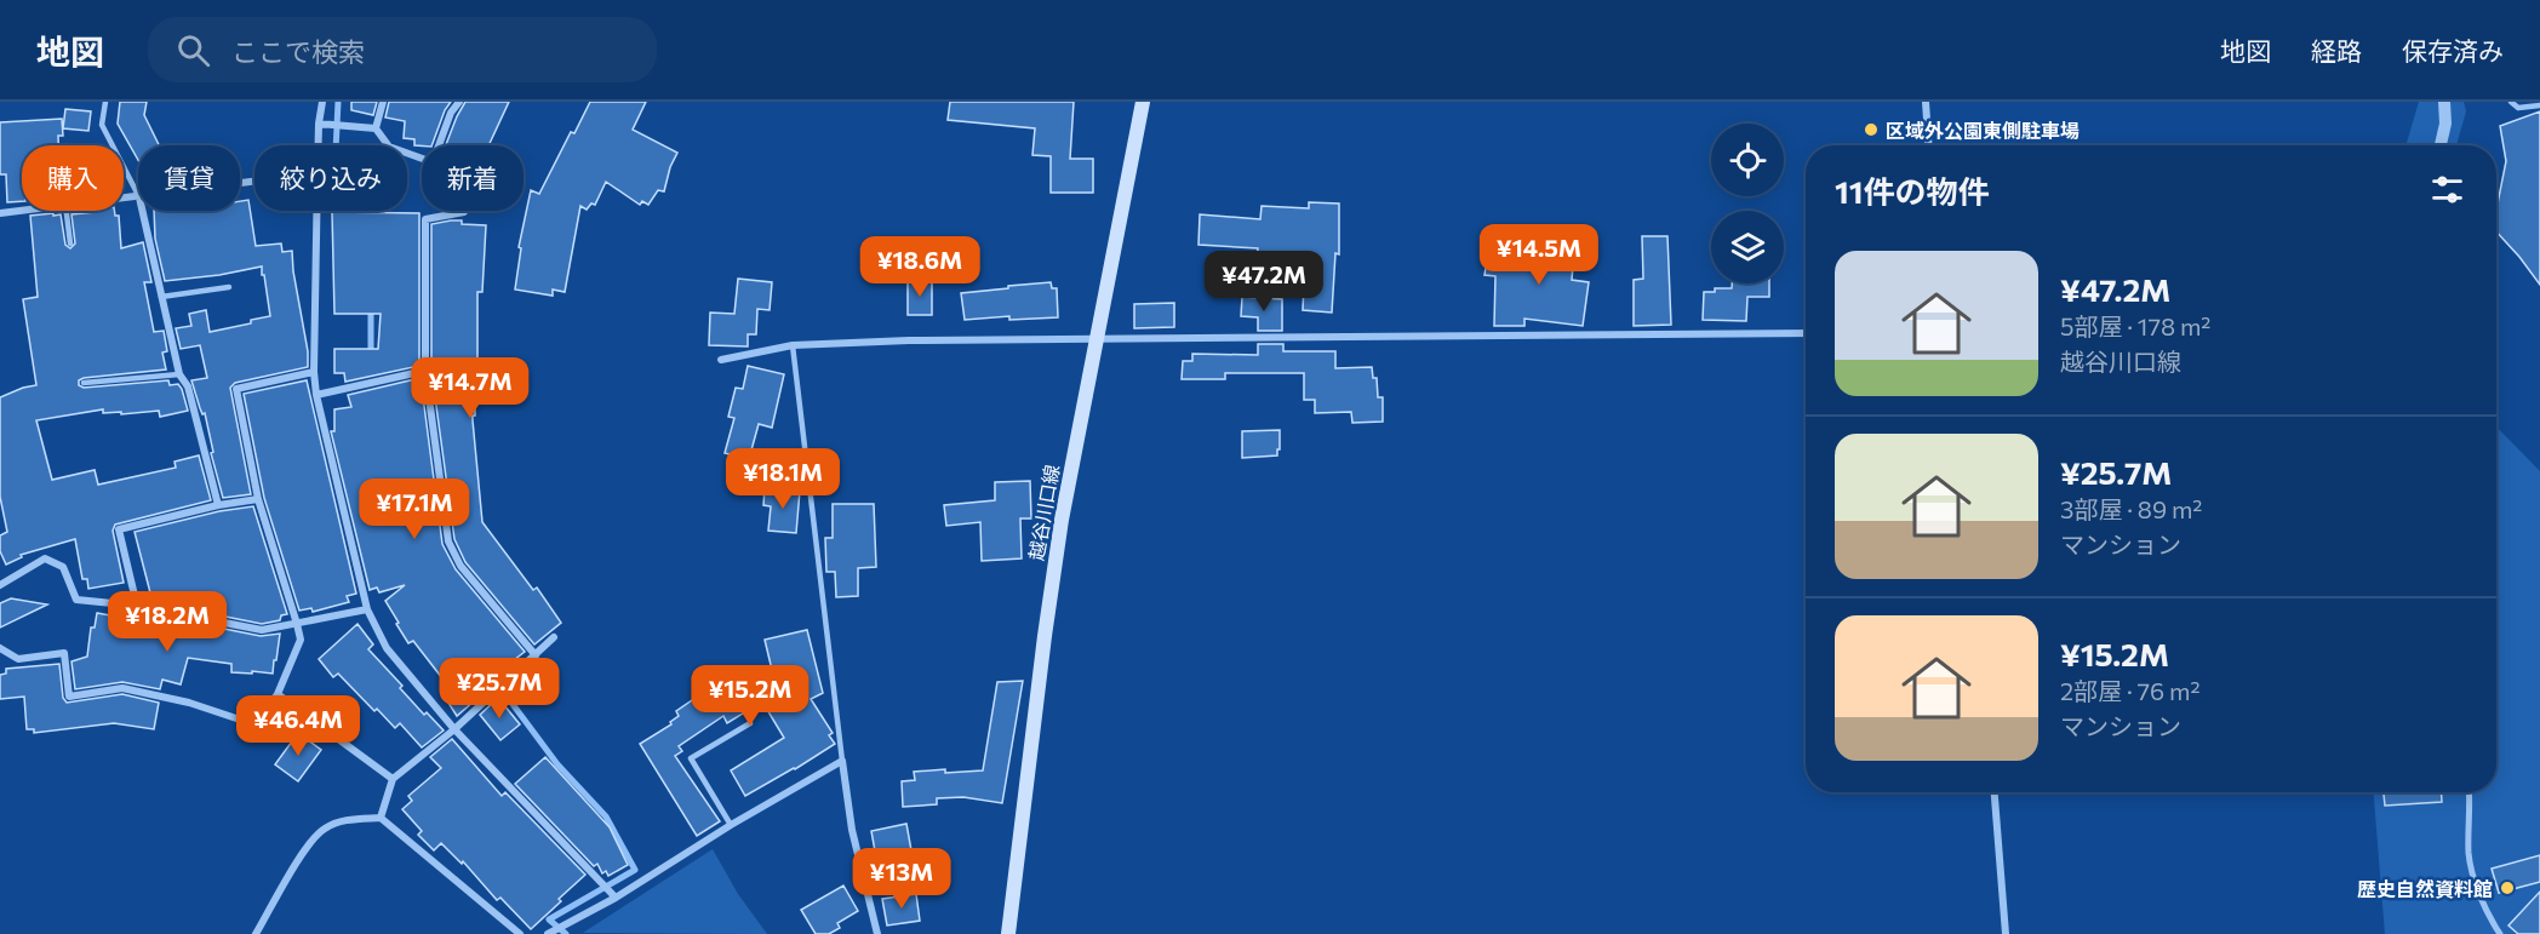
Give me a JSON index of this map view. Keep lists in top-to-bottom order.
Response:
{
  "streets": {
    "main road": ["越谷川口線"]
  },
  "places": ["区域外公園東側駐車場", "歴史自然資料館"],
  "page": {
    "header": "地図",
    "search": "ここで検索",
    "nav": ["地図", "経路", "保存済み"],
    "chip": [
      "購入",
      "賃貸",
      "絞り込み",
      "新着"
    ],
    "heading": "11件の物件",
    "price": [
      "¥14.5M",
      "¥18.6M",
      "¥47.2M",
      "¥14.7M",
      "¥18.1M",
      "¥17.1M",
      "¥18.2M",
      "¥25.7M",
      "¥15.2M",
      "¥46.4M",
      "¥13M"
    ],
    "list": [
      {
        "name": "¥47.2M",
        "note": "5部屋 · 178 m² · 越谷川口線"
      },
      {
        "name": "¥25.7M",
        "note": "3部屋 · 89 m² · マンション"
      },
      {
        "name": "¥15.2M",
        "note": "2部屋 · 76 m² · マンション"
      }
    ]
  }
}
